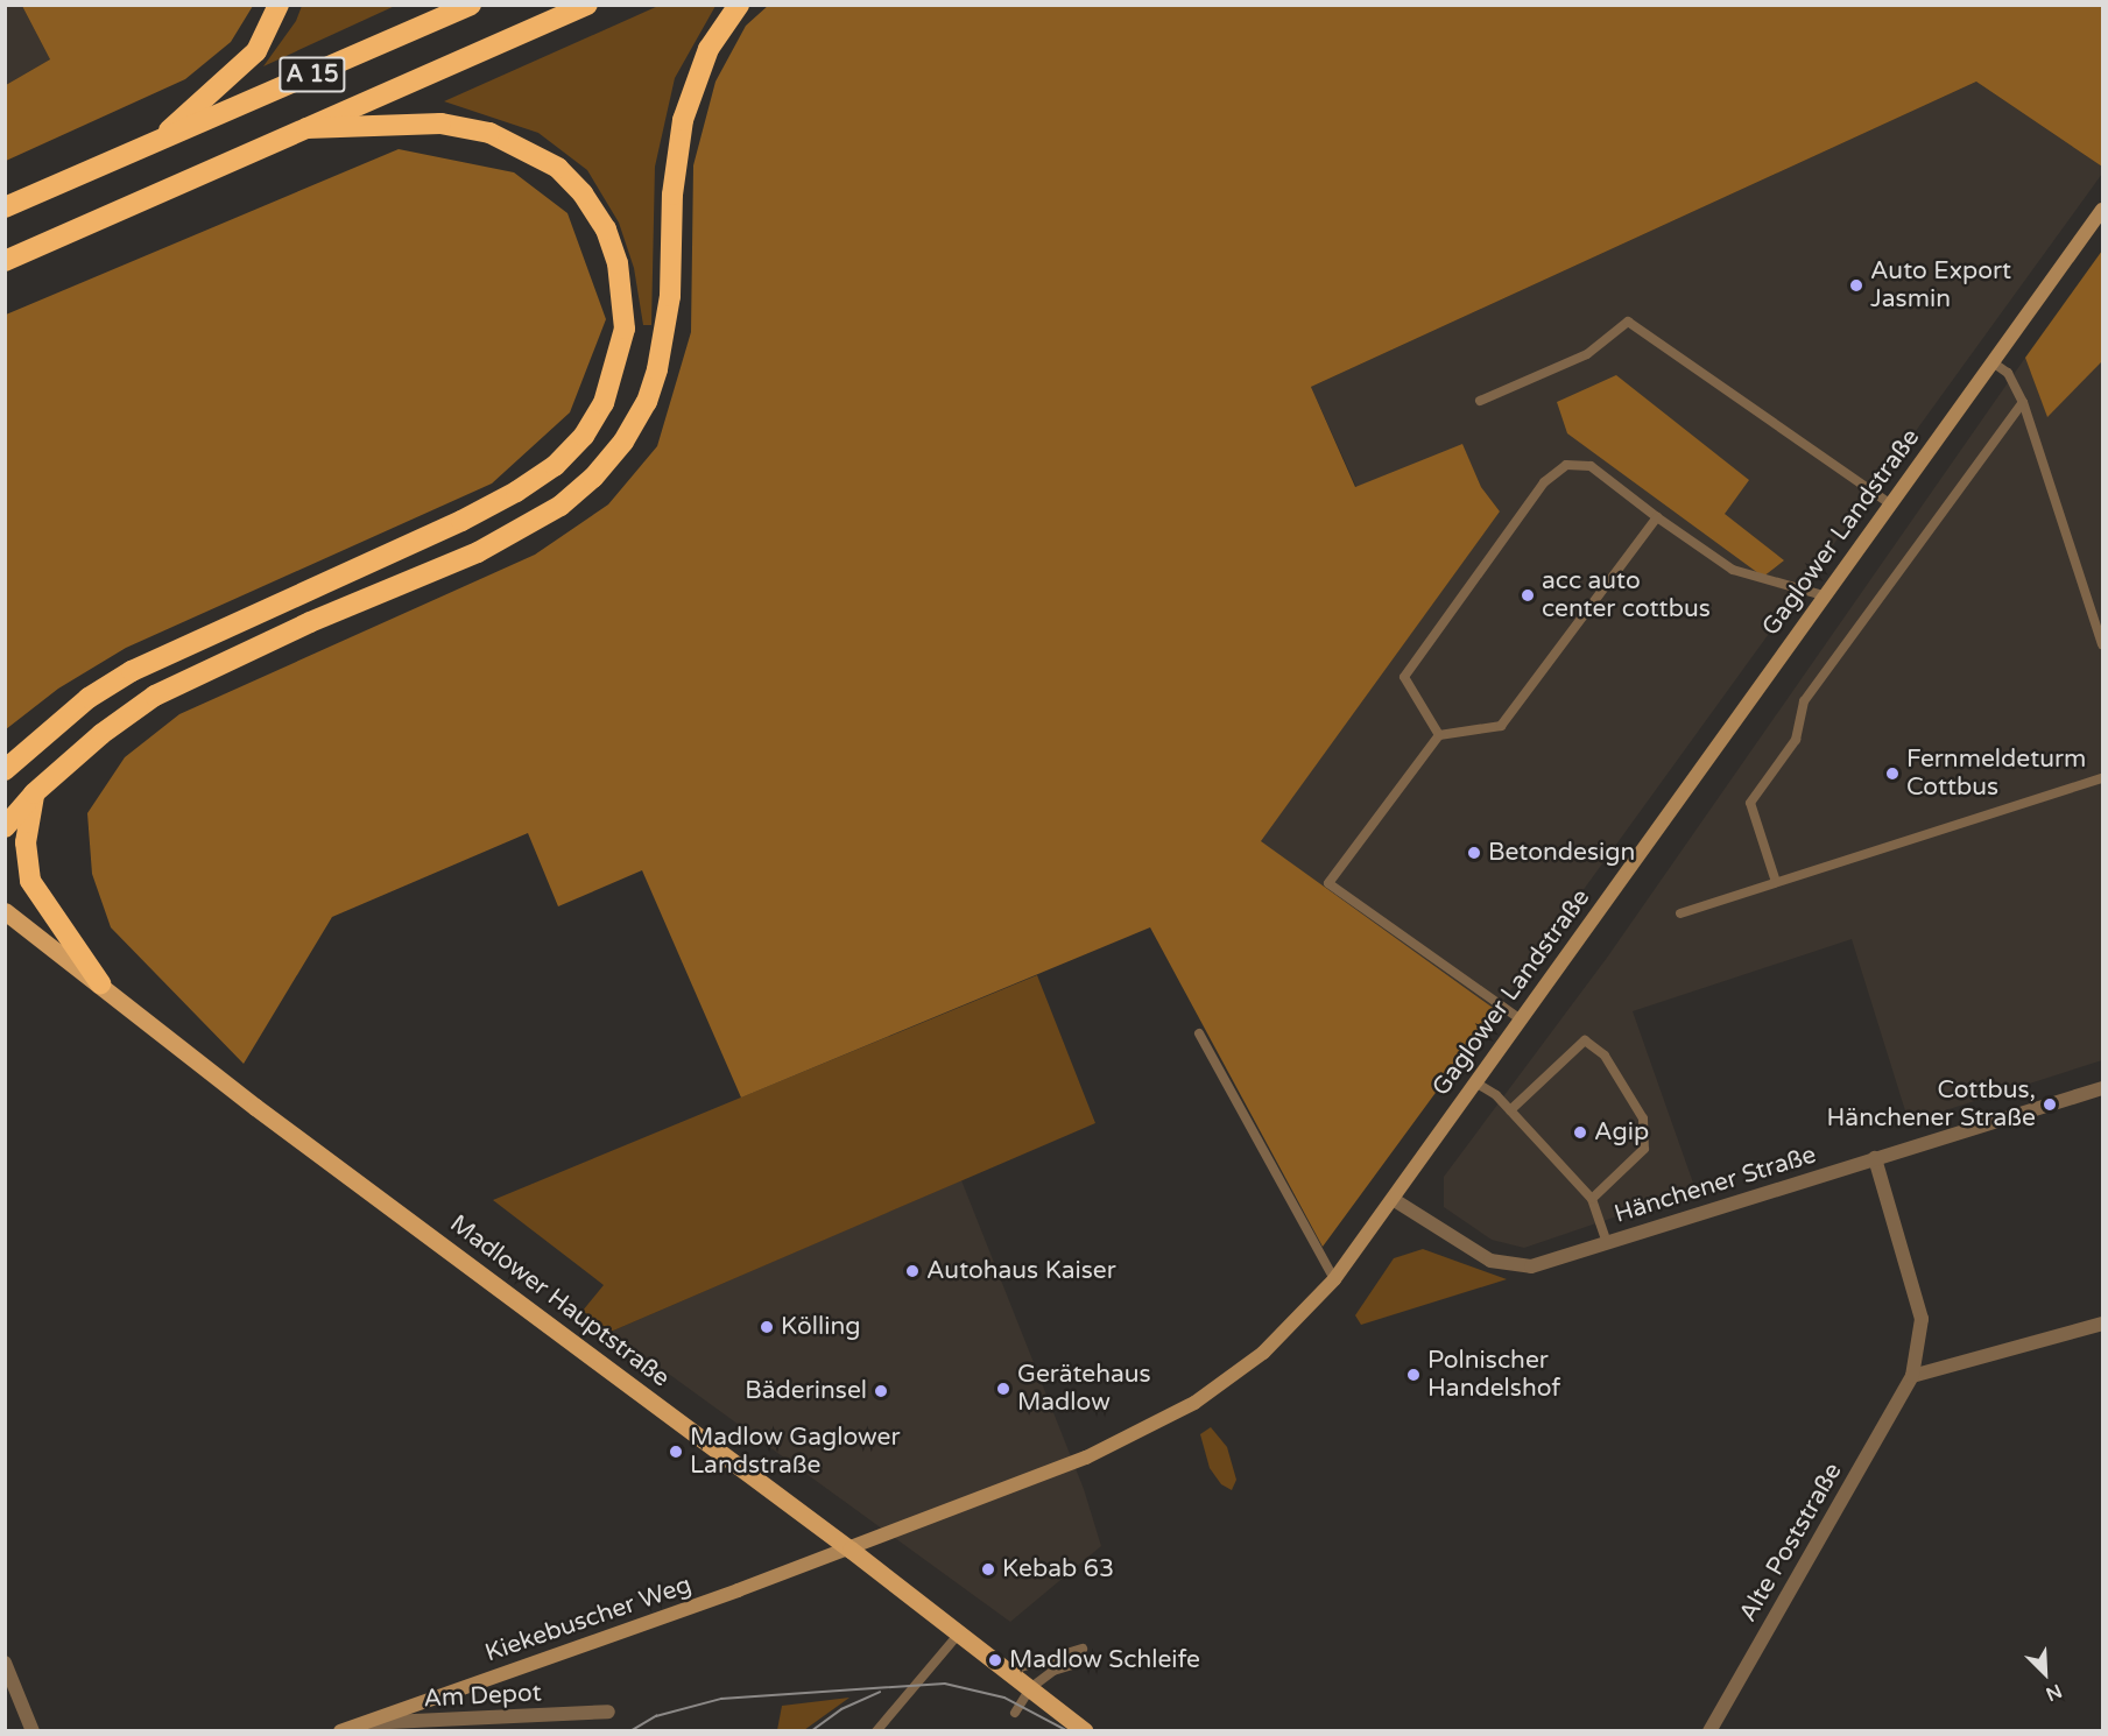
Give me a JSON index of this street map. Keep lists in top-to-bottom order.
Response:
{
  "streets": {
    "highway": ["A 15"],
    "main road": ["Gaglower Landstraße", "Madlower Hauptstraße", "Kiekebuscher Weg"],
    "street": ["Hänchener Straße", "Alte Poststraße", "Am Depot"]
  },
  "crossings": [
    ["Gaglower Landstraße", "Hänchener Straße"],
    ["Gaglower Landstraße", "Madlower Hauptstraße"],
    ["Gaglower Landstraße", "Kiekebuscher Weg"],
    ["Hänchener Straße", "Alte Poststraße"],
    ["Madlower Hauptstraße", "Kiekebuscher Weg"],
    ["Kiekebuscher Weg", "Am Depot"]
  ],
  "places": [
    "Auto Export Jasmin",
    "acc auto center cottbus",
    "Fernmeldeturm Cottbus",
    "Betondesign",
    "Cottbus, Hänchener Straße",
    "Agip",
    "Autohaus Kaiser",
    "Kölling",
    "Polnischer Handelshof",
    "Gerätehaus Madlow",
    "Bäderinsel",
    "Madlow Gaglower Landstraße",
    "Kebab 63",
    "Madlow Schleife"
  ],
  "north": "bottom right"
}
